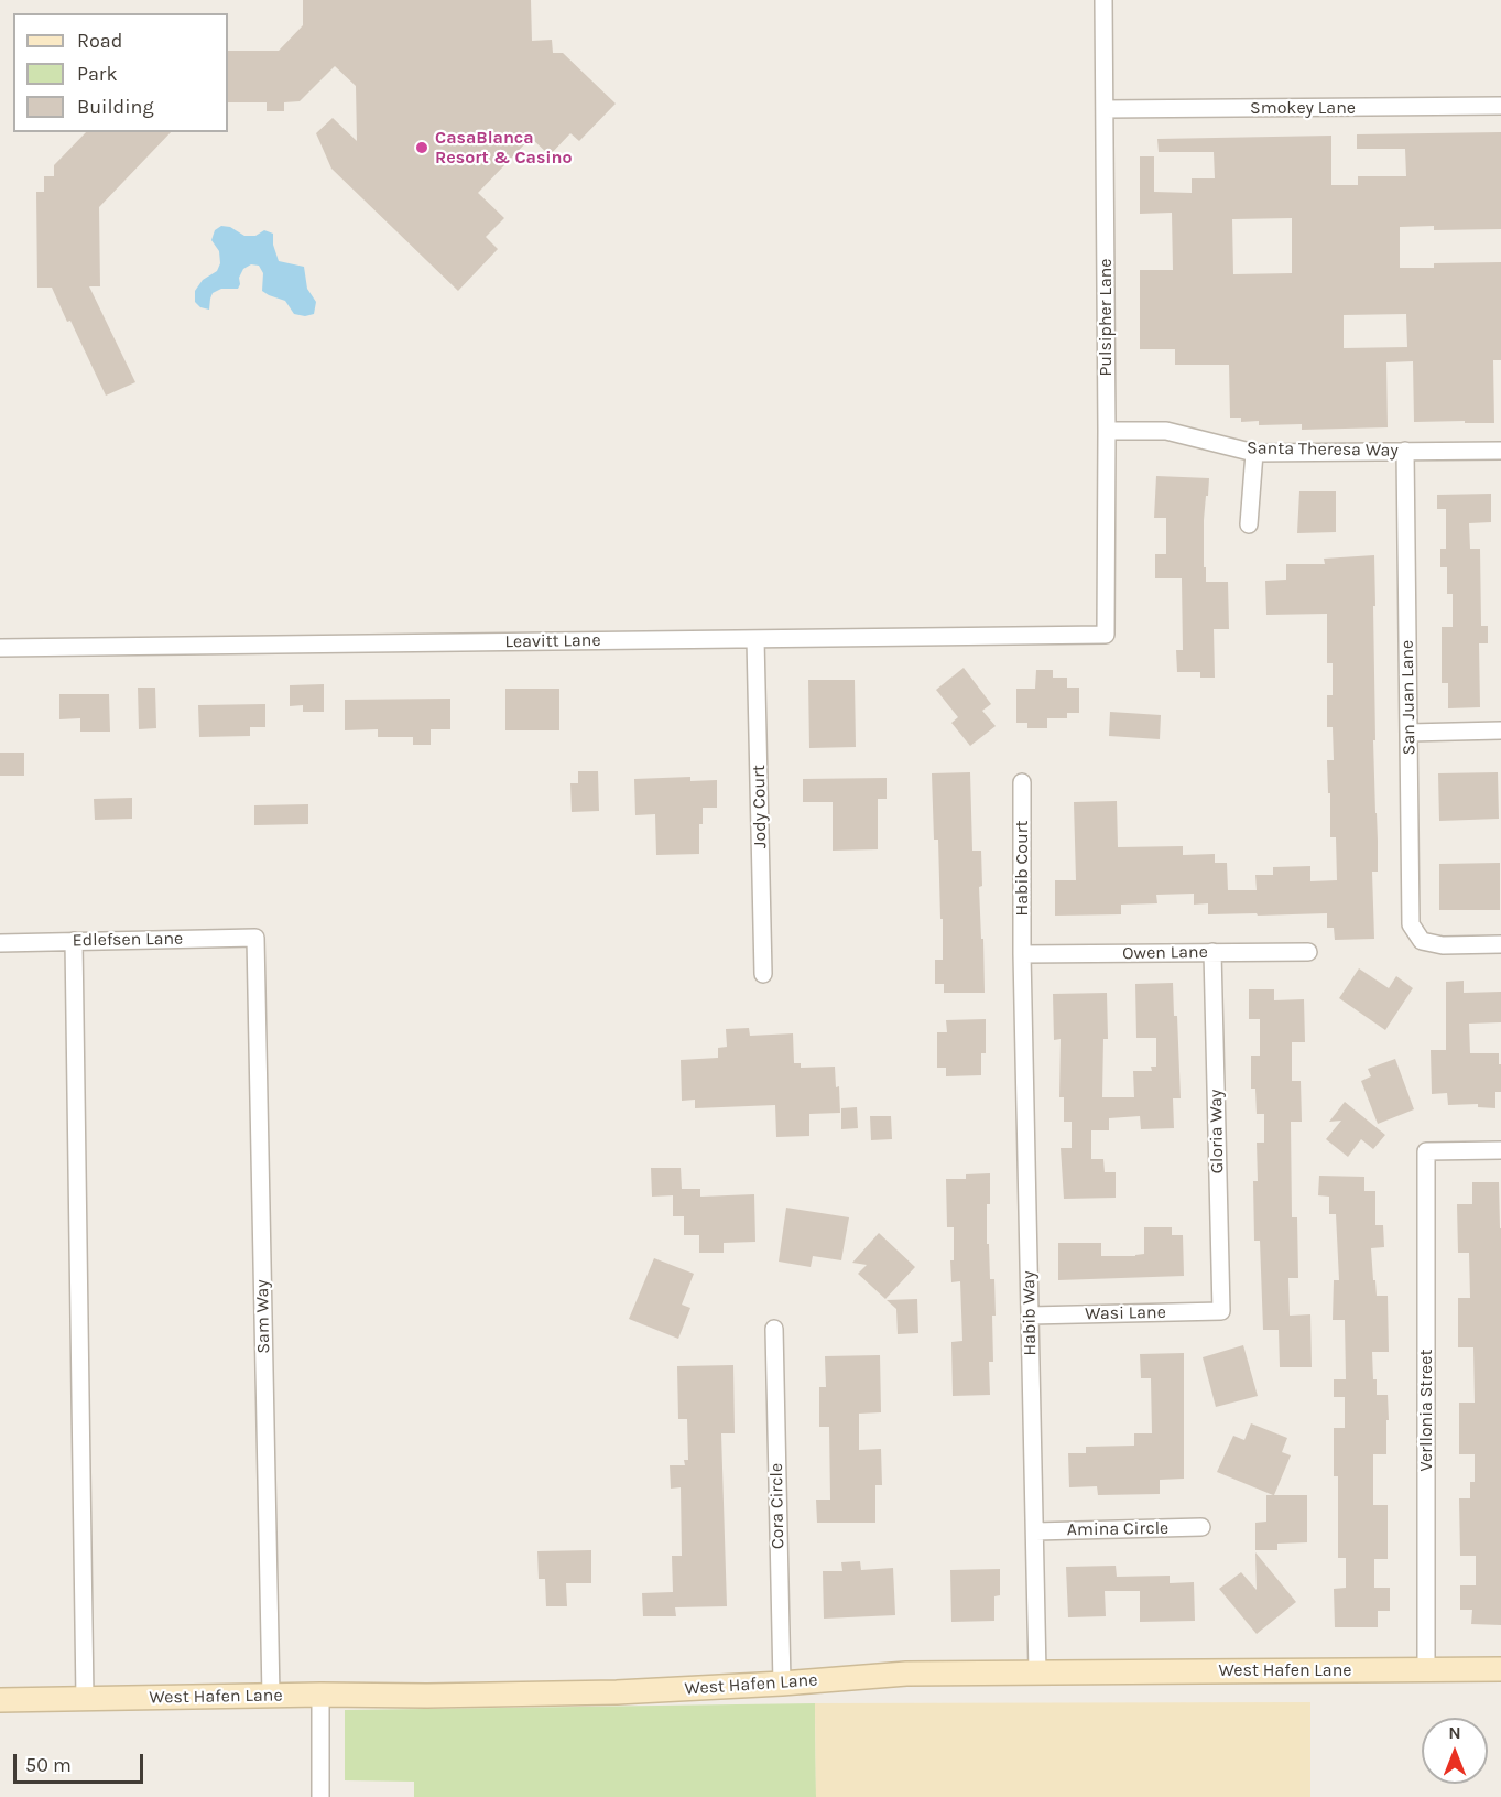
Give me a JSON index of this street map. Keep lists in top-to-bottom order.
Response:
{
  "streets": {
    "main road": ["West Hafen Lane"],
    "street": [
      "Smokey Lane",
      "Pulsipher Lane",
      "Santa Theresa Way",
      "Leavitt Lane",
      "San Juan Lane",
      "Jody Court",
      "Habib Court",
      "Edlefsen Lane",
      "Owen Lane",
      "Gloria Way",
      "Habib Way",
      "Wasi Lane",
      "Sam Way",
      "Verllonia Street",
      "Cora Circle",
      "Amina Circle"
    ]
  },
  "crossings": [
    ["Smokey Lane", "Pulsipher Lane"],
    ["Pulsipher Lane", "Santa Theresa Way"],
    ["Pulsipher Lane", "Leavitt Lane"],
    ["Santa Theresa Way", "San Juan Lane"],
    ["Leavitt Lane", "Jody Court"],
    ["Habib Court", "Owen Lane"],
    ["Habib Court", "Habib Way"],
    ["Edlefsen Lane", "Sam Way"],
    ["Owen Lane", "Gloria Way"],
    ["Owen Lane", "Habib Way"],
    ["Gloria Way", "Wasi Lane"],
    ["Habib Way", "Wasi Lane"],
    ["Habib Way", "Amina Circle"],
    ["Habib Way", "West Hafen Lane"],
    ["Sam Way", "West Hafen Lane"],
    ["Verllonia Street", "West Hafen Lane"],
    ["Cora Circle", "West Hafen Lane"]
  ],
  "places": ["CasaBlanca Resort & Casino"],
  "legend": ["Road", "Park", "Building"],
  "scale_bar": "50 m",
  "north": "top"
}
